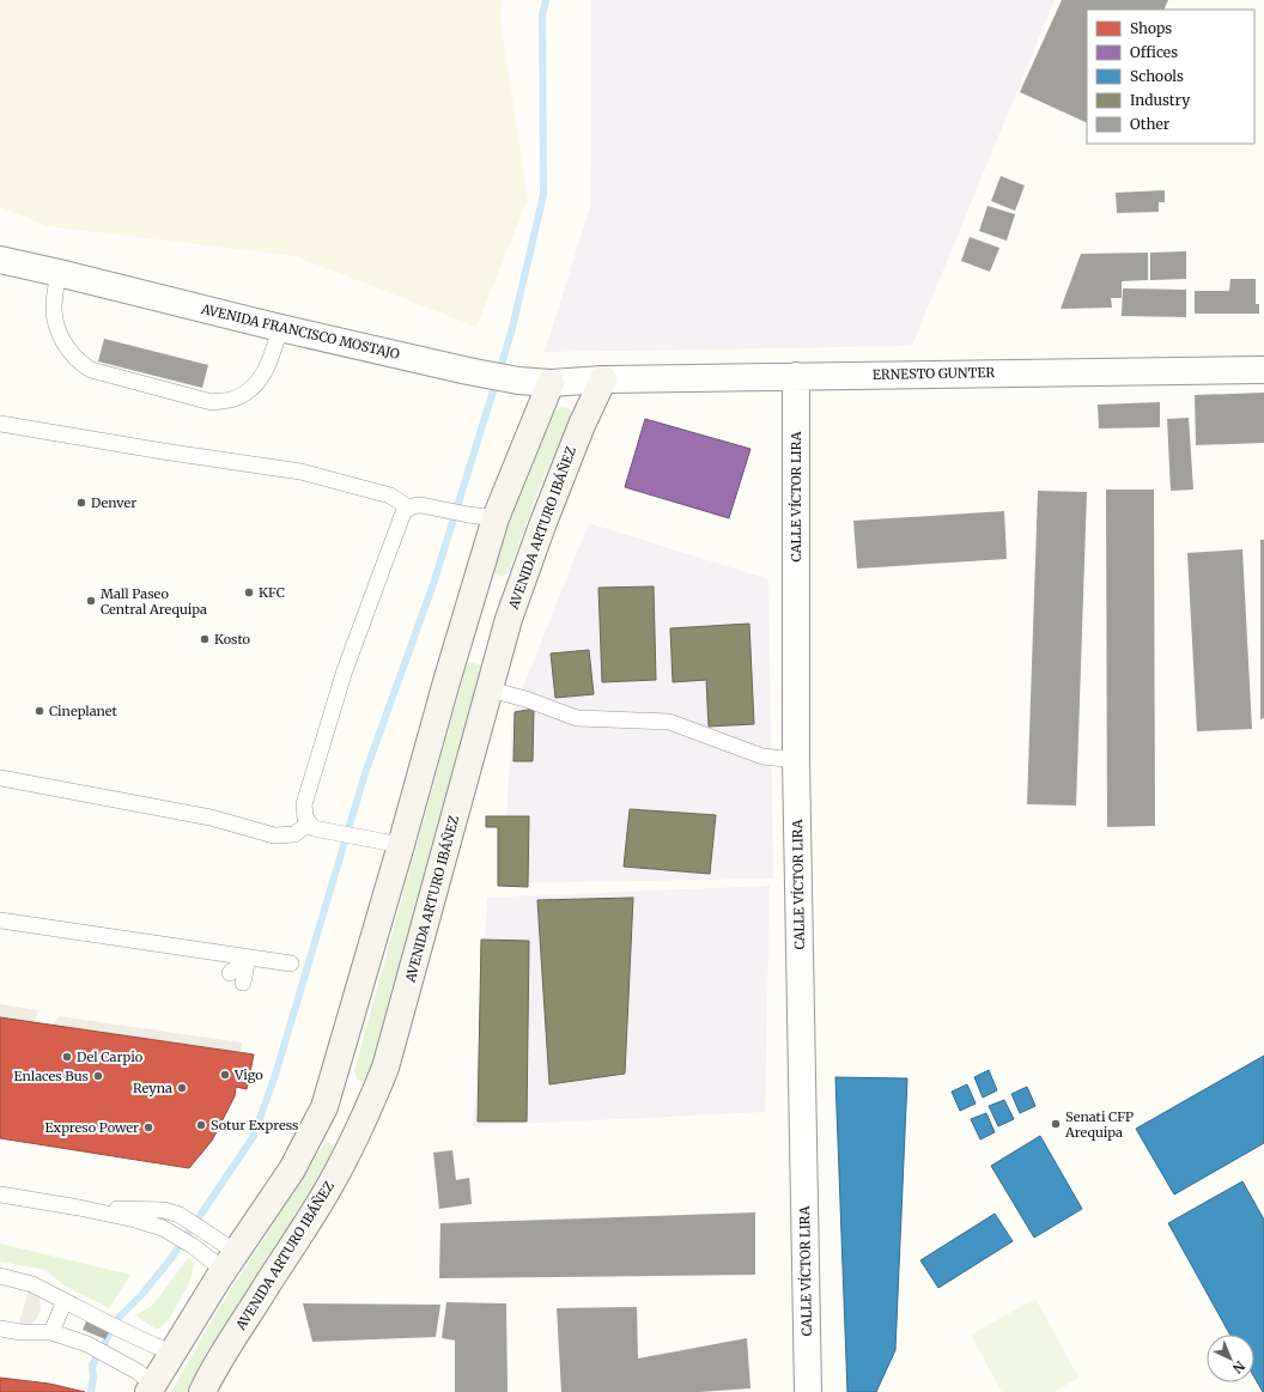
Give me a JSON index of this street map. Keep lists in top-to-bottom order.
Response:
{
  "streets": {
    "main road": ["AVENIDA ARTURO IBÁÑEZ"],
    "street": ["AVENIDA FRANCISCO MOSTAJO", "ERNESTO GUNTER", "CALLE VÍCTOR LIRA"]
  },
  "crossings": [
    ["AVENIDA FRANCISCO MOSTAJO", "ERNESTO GUNTER"],
    ["AVENIDA FRANCISCO MOSTAJO", "AVENIDA ARTURO IBÁÑEZ"],
    ["ERNESTO GUNTER", "CALLE VÍCTOR LIRA"],
    ["ERNESTO GUNTER", "AVENIDA ARTURO IBÁÑEZ"]
  ],
  "places": [
    "Denver",
    "KFC",
    "Mall Paseo Central Arequipa",
    "Kosto",
    "Cineplanet",
    "Del Carpio",
    "Vigo",
    "Enlaces Bus",
    "Reyna",
    "Senati CFP Arequipa",
    "Sotur Express",
    "Expreso Power"
  ],
  "legend": [
    "Shops",
    "Offices",
    "Schools",
    "Industry",
    "Other"
  ],
  "north": "bottom right"
}
